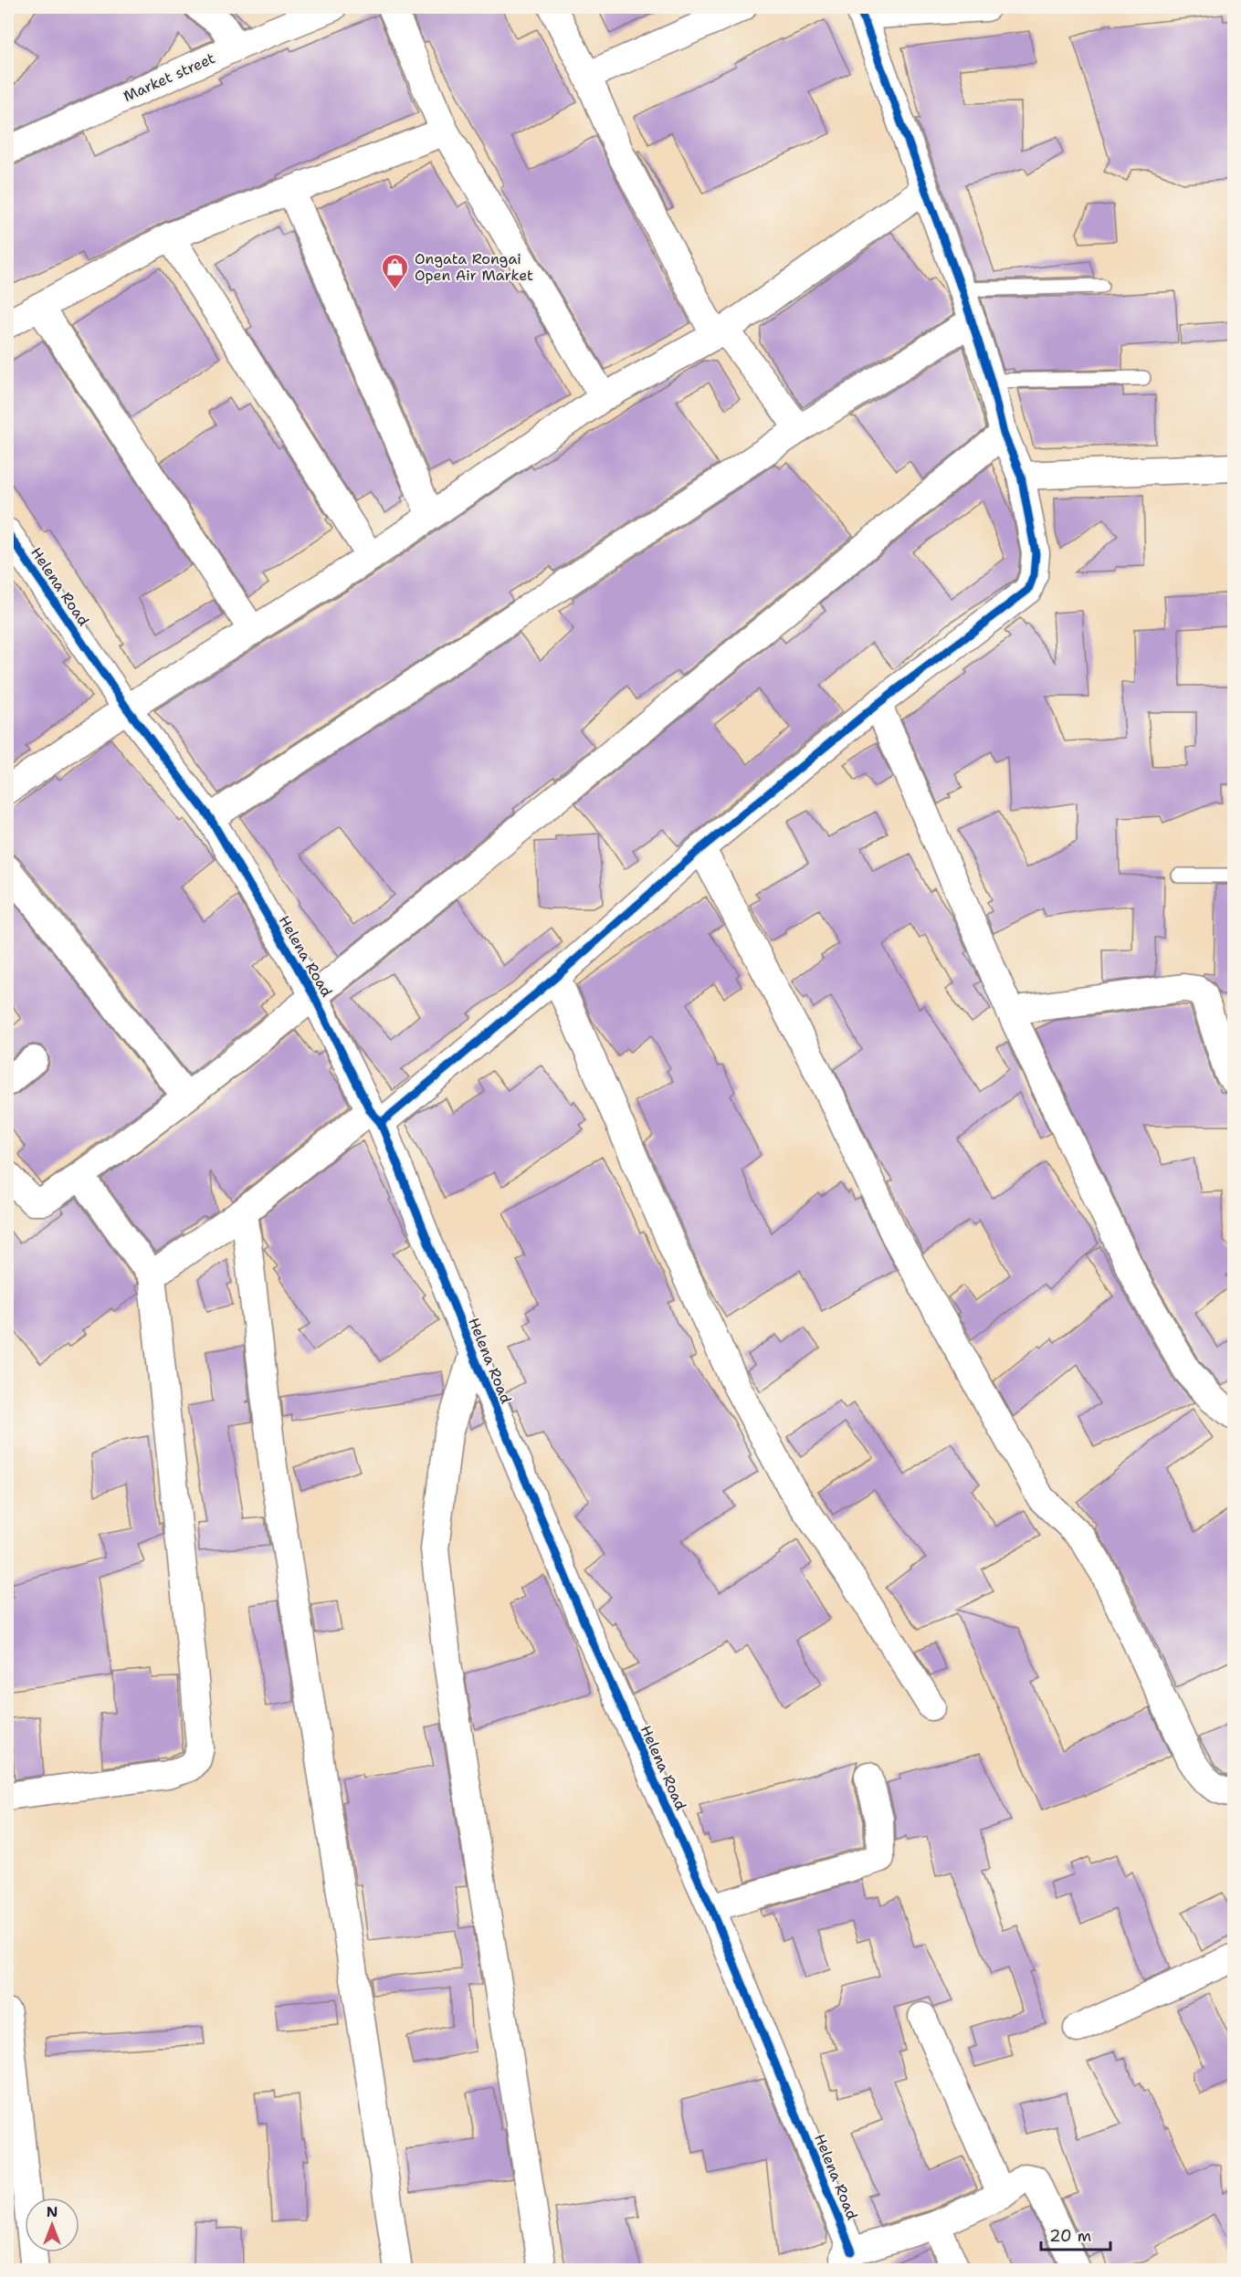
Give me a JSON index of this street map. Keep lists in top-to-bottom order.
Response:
{
  "streets": {
    "street": ["Market street", "Helena Road"]
  },
  "places": {
    "shop": ["Ongata Rongai Open Air Market"]
  },
  "scale_bar": "20 m",
  "north": "top"
}
